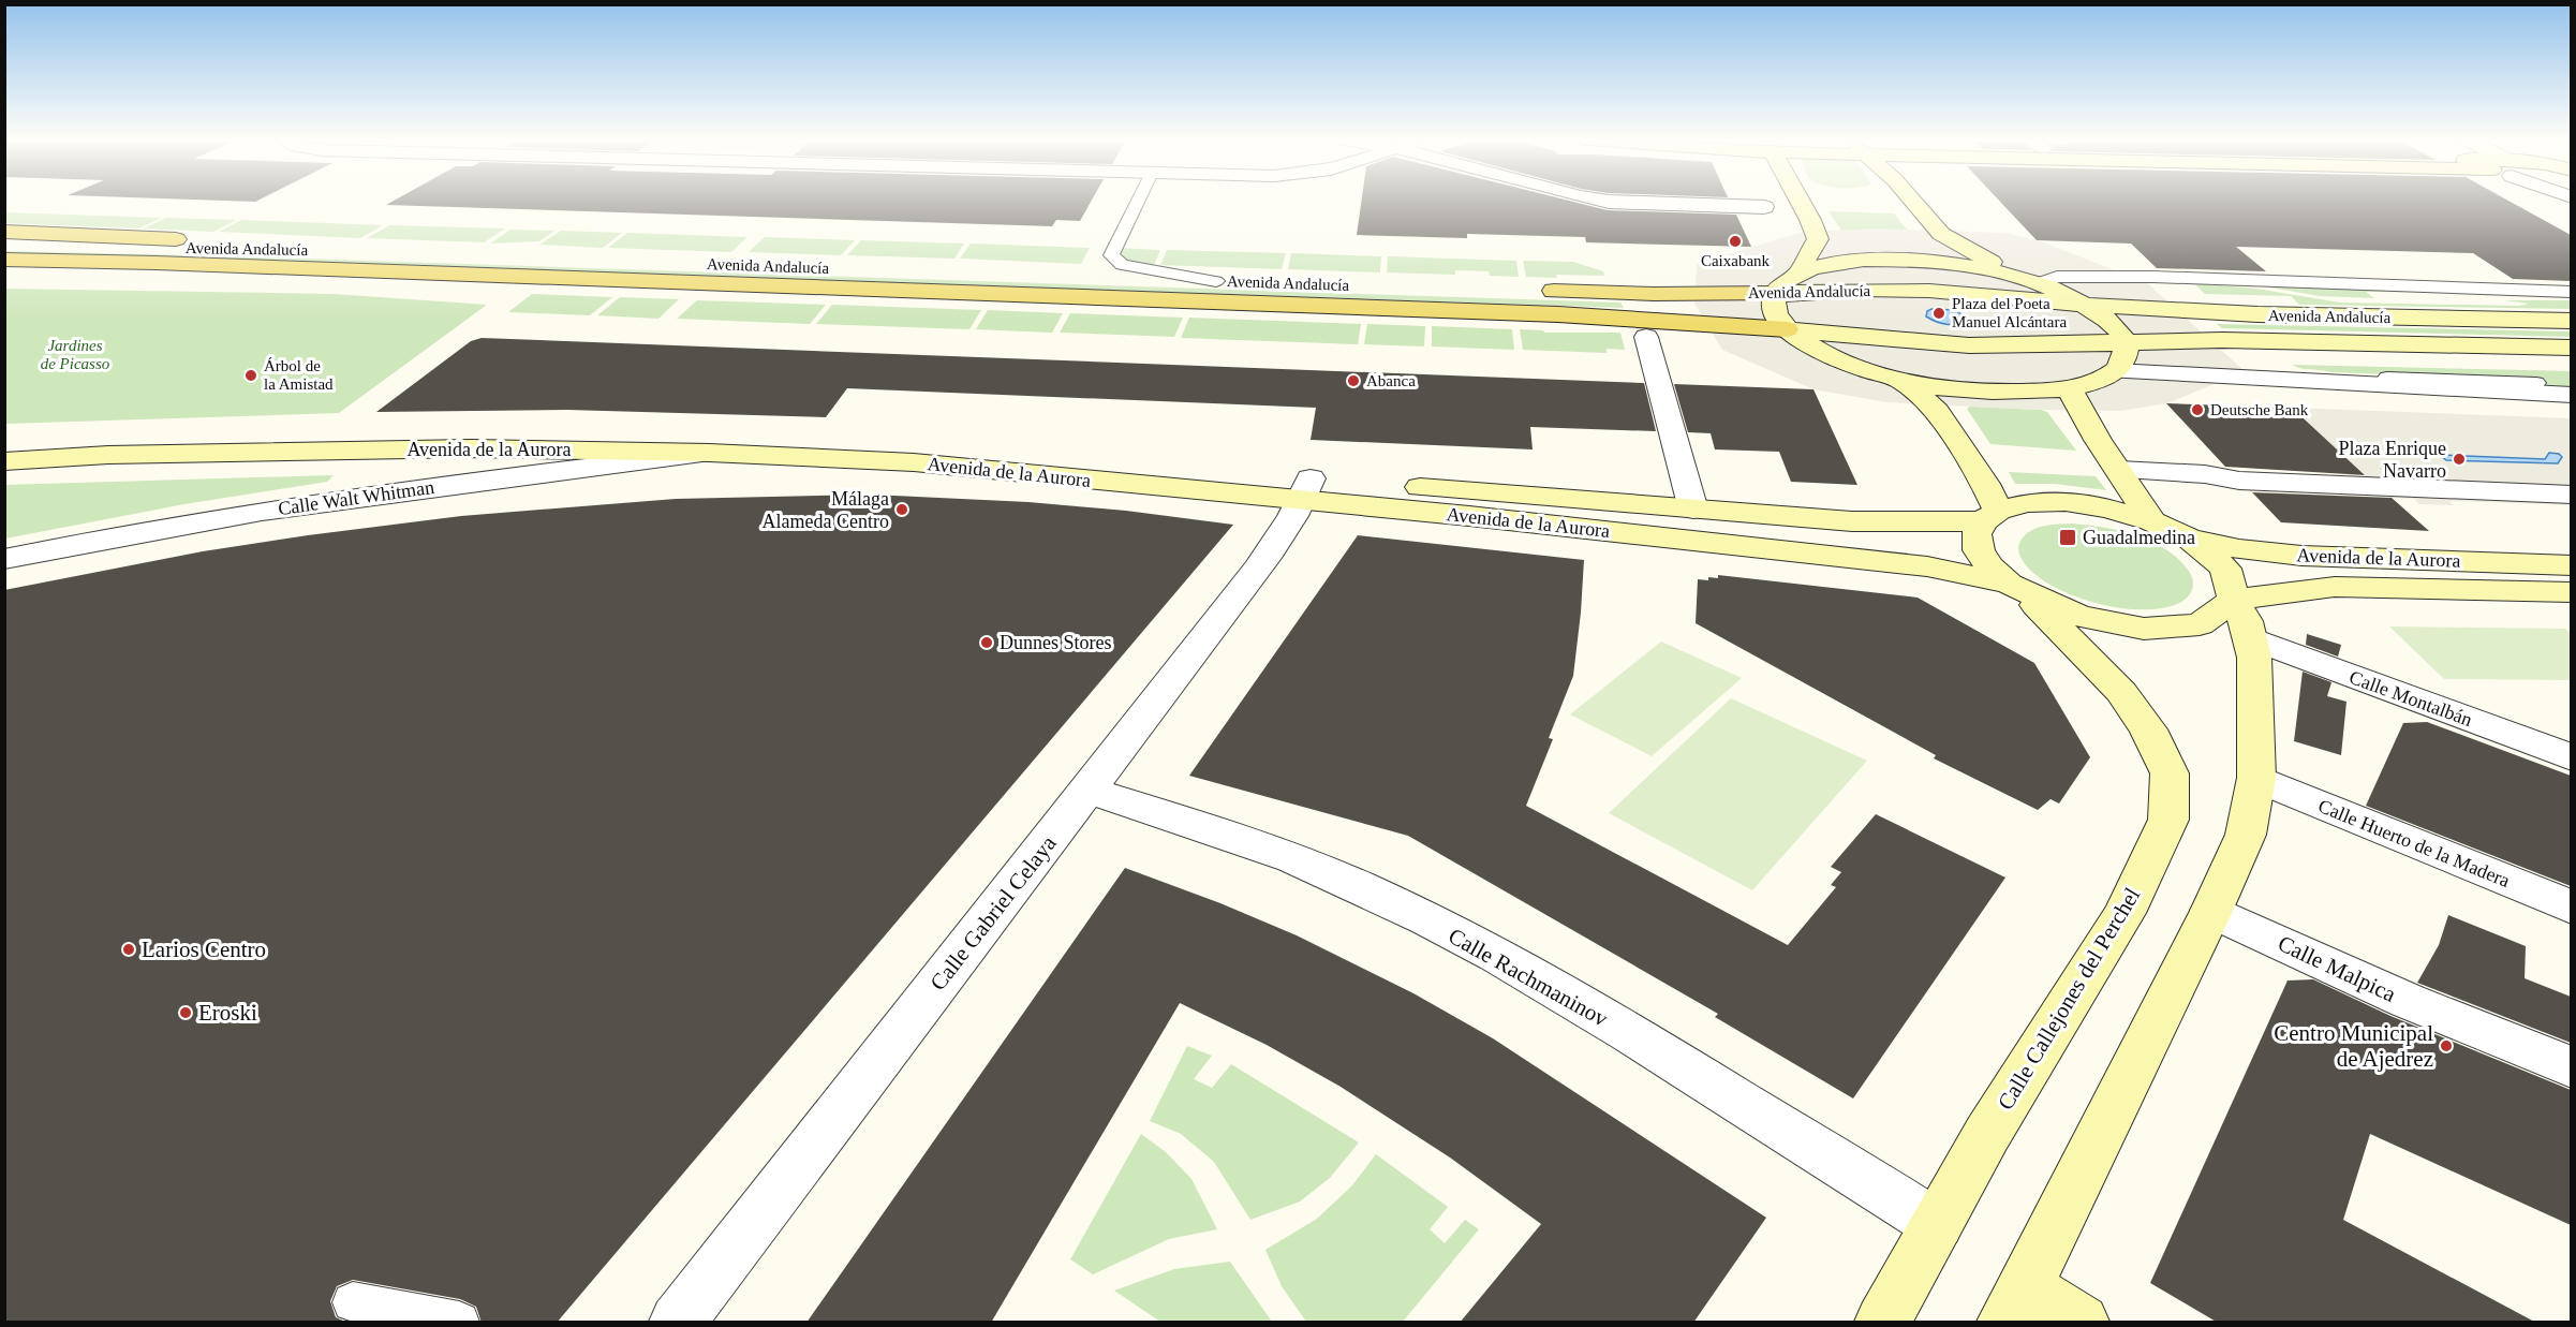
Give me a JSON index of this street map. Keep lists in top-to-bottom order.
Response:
{
  "streets": {
    "main road": ["Avenida Andalucía", "Avenida de la Aurora", "Calle Callejones del Perchel"],
    "street": [
      "Calle Walt Whitman",
      "Calle Montalbán",
      "Calle Huerto de la Madera",
      "Calle Gabriel Celaya",
      "Calle Malpica",
      "Calle Rachmaninov"
    ]
  },
  "crossings": [
    ["Avenida de la Aurora", "Calle Walt Whitman"],
    ["Avenida de la Aurora", "Calle Montalbán"],
    ["Avenida de la Aurora", "Calle Gabriel Celaya"],
    ["Avenida de la Aurora", "Calle Callejones del Perchel"],
    ["Calle Gabriel Celaya", "Calle Rachmaninov"],
    ["Calle Rachmaninov", "Calle Callejones del Perchel"]
  ],
  "parks": ["Jardines de Picasso"],
  "places": {
    "other": [
      "Caixabank",
      "Plaza del Poeta Manuel Alcántara",
      "Árbol de la Amistad",
      "Abanca",
      "Deutsche Bank",
      "Plaza Enrique Navarro",
      "Málaga Alameda Centro",
      "Dunnes Stores",
      "Larios Centro",
      "Eroski",
      "Centro Municipal de Ajedrez"
    ],
    "transit": ["Guadalmedina"]
  }
}
